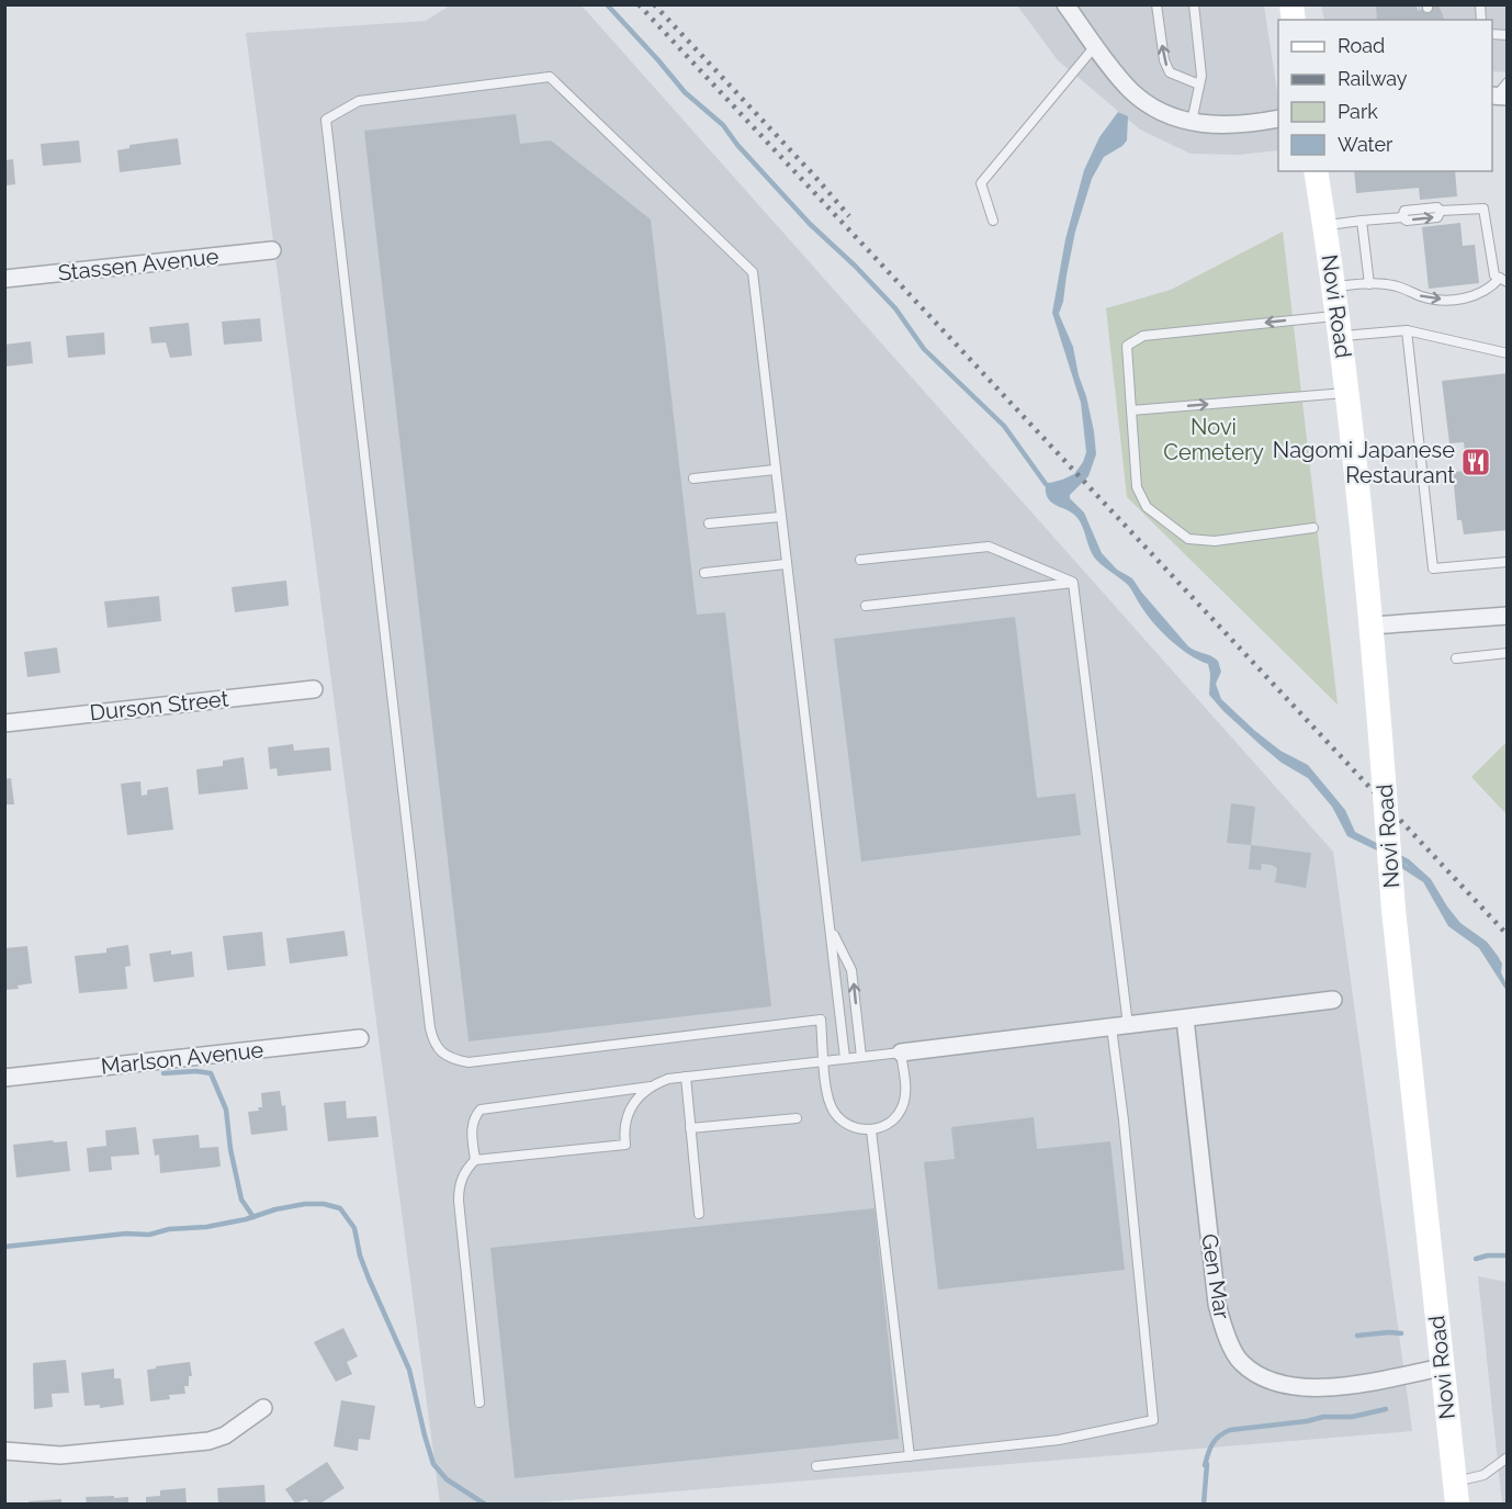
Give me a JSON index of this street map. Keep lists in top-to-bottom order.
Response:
{
  "streets": {
    "main road": ["Novi Road"],
    "street": [
      "Stassen Avenue",
      "Durson Street",
      "Marlson Avenue",
      "Gen Mar"
    ]
  },
  "crossings": [
    ["Novi Road", "Gen Mar"]
  ],
  "parks": ["Novi Cemetery"],
  "places": {
    "restaurant": ["Nagomi Japanese Restaurant"]
  },
  "legend": [
    "Road",
    "Railway",
    "Park",
    "Water"
  ]
}
